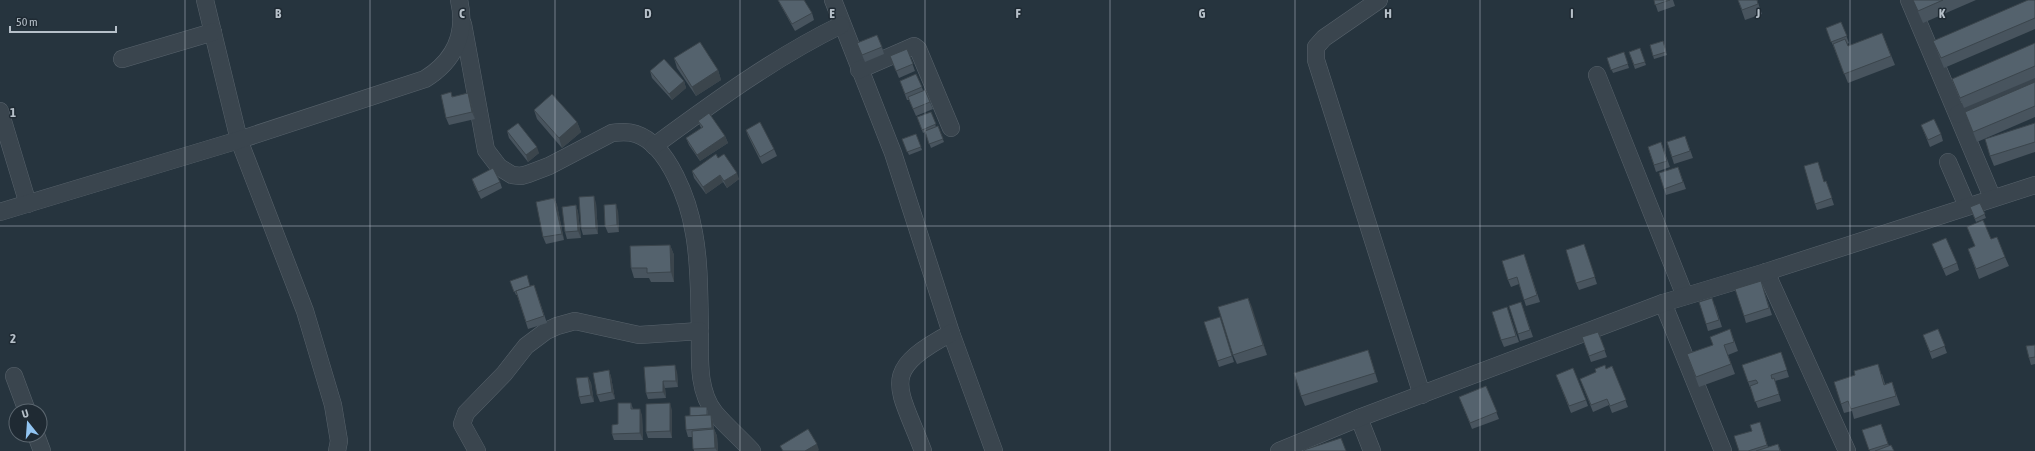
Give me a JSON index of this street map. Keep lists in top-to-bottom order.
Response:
{
  "scale_bar": "50 m",
  "north": "top",
  "grid": {
    "columns": [
      "B",
      "C",
      "D",
      "E",
      "F",
      "G",
      "H",
      "I",
      "J",
      "K"
    ],
    "rows": ["1", "2"]
  }
}
